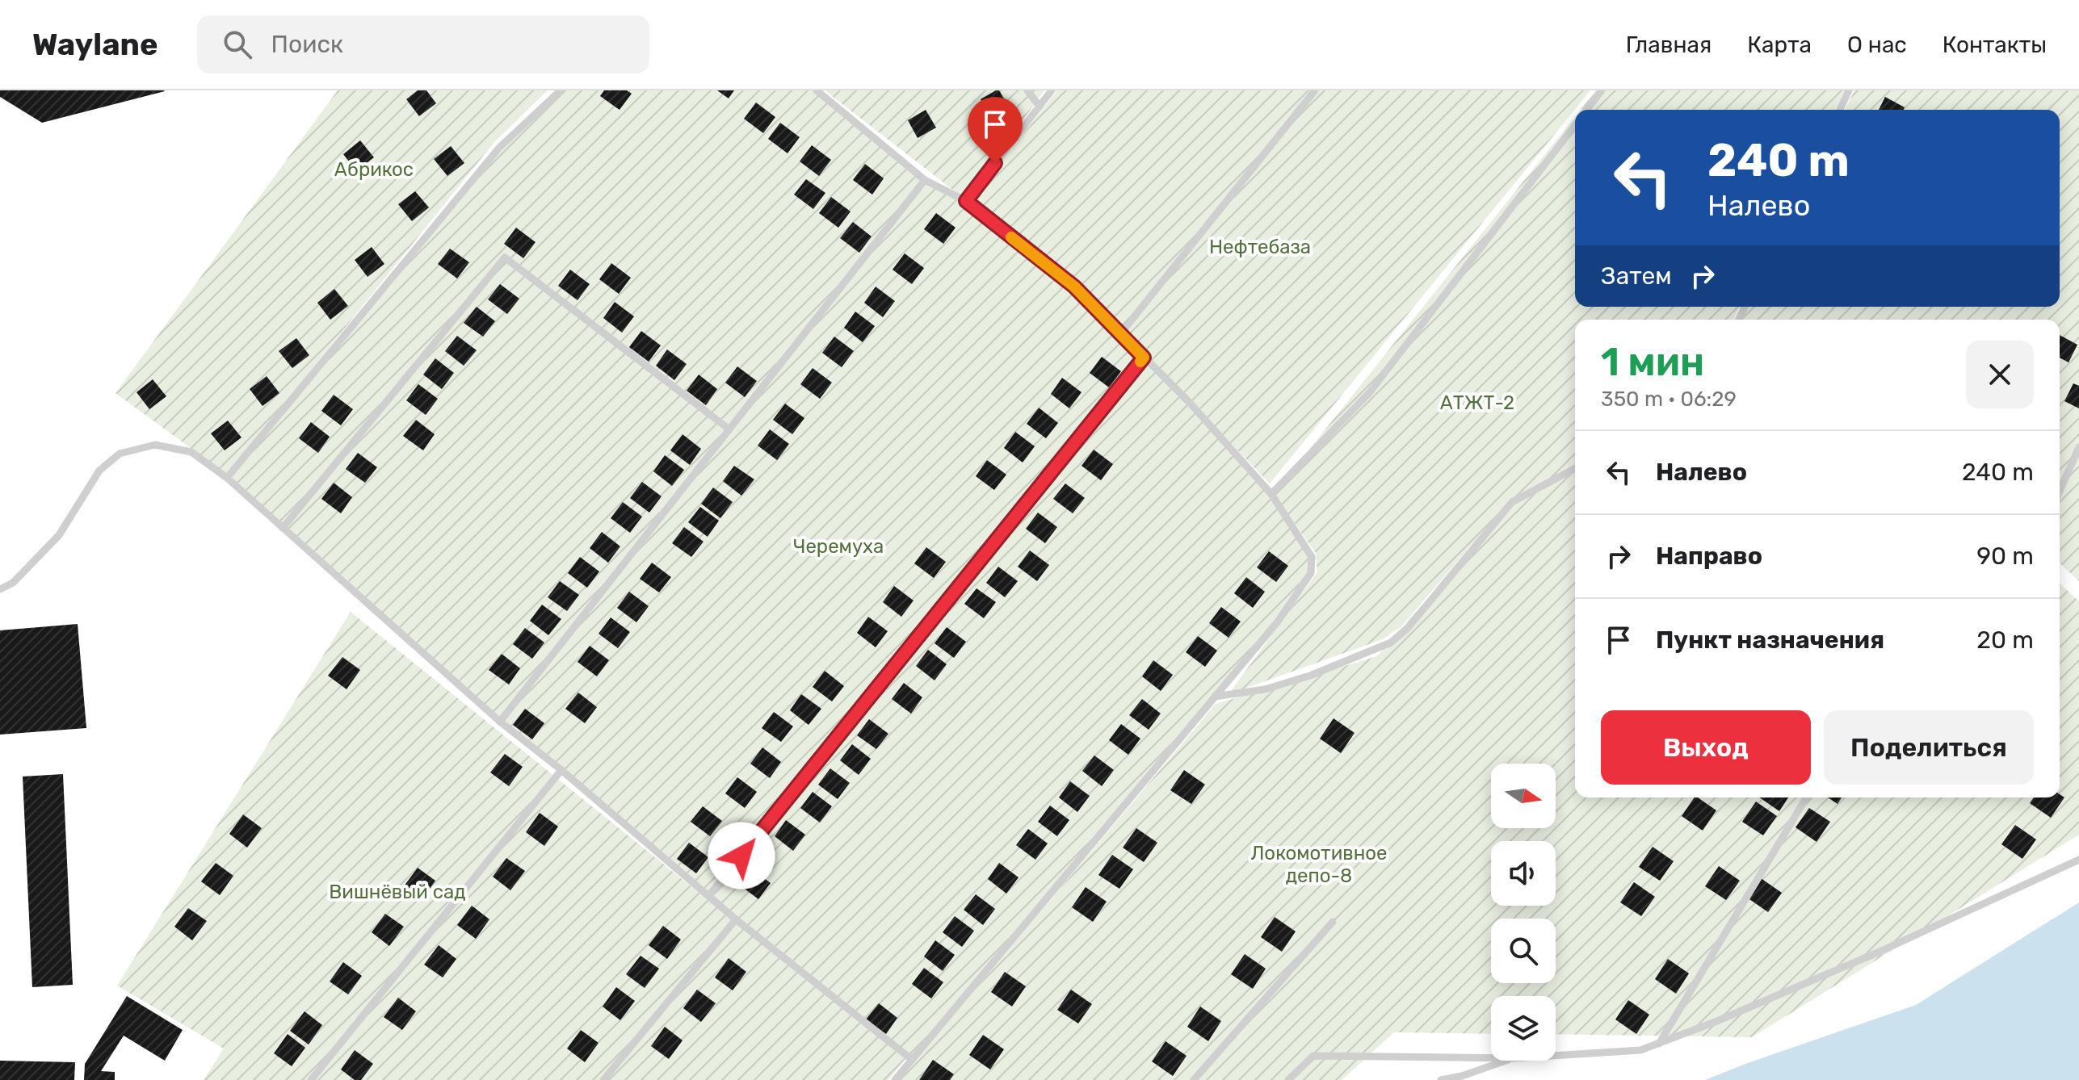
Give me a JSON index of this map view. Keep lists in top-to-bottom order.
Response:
{
  "parks": [
    "Абрикос",
    "Нефтебаза",
    "АТЖТ-2",
    "Черемуха",
    "Локомотивное депо-8",
    "Вишнёвый сад"
  ],
  "north": "right",
  "page": {
    "header": "Waylane",
    "search": "Поиск",
    "nav": [
      "Главная",
      "Карта",
      "О нас",
      "Контакты"
    ],
    "turn": ["240 m", "Налево"],
    "then": "Затем",
    "heading": ["1 мин", "350 m · 06:29"],
    "list": [
      {
        "name": "Налево",
        "value": "240 m"
      },
      {
        "name": "Направо",
        "value": "90 m"
      },
      {
        "name": "Пункт назначения",
        "value": "20 m"
      }
    ],
    "buttons": ["Выход", "Поделиться"]
  }
}
